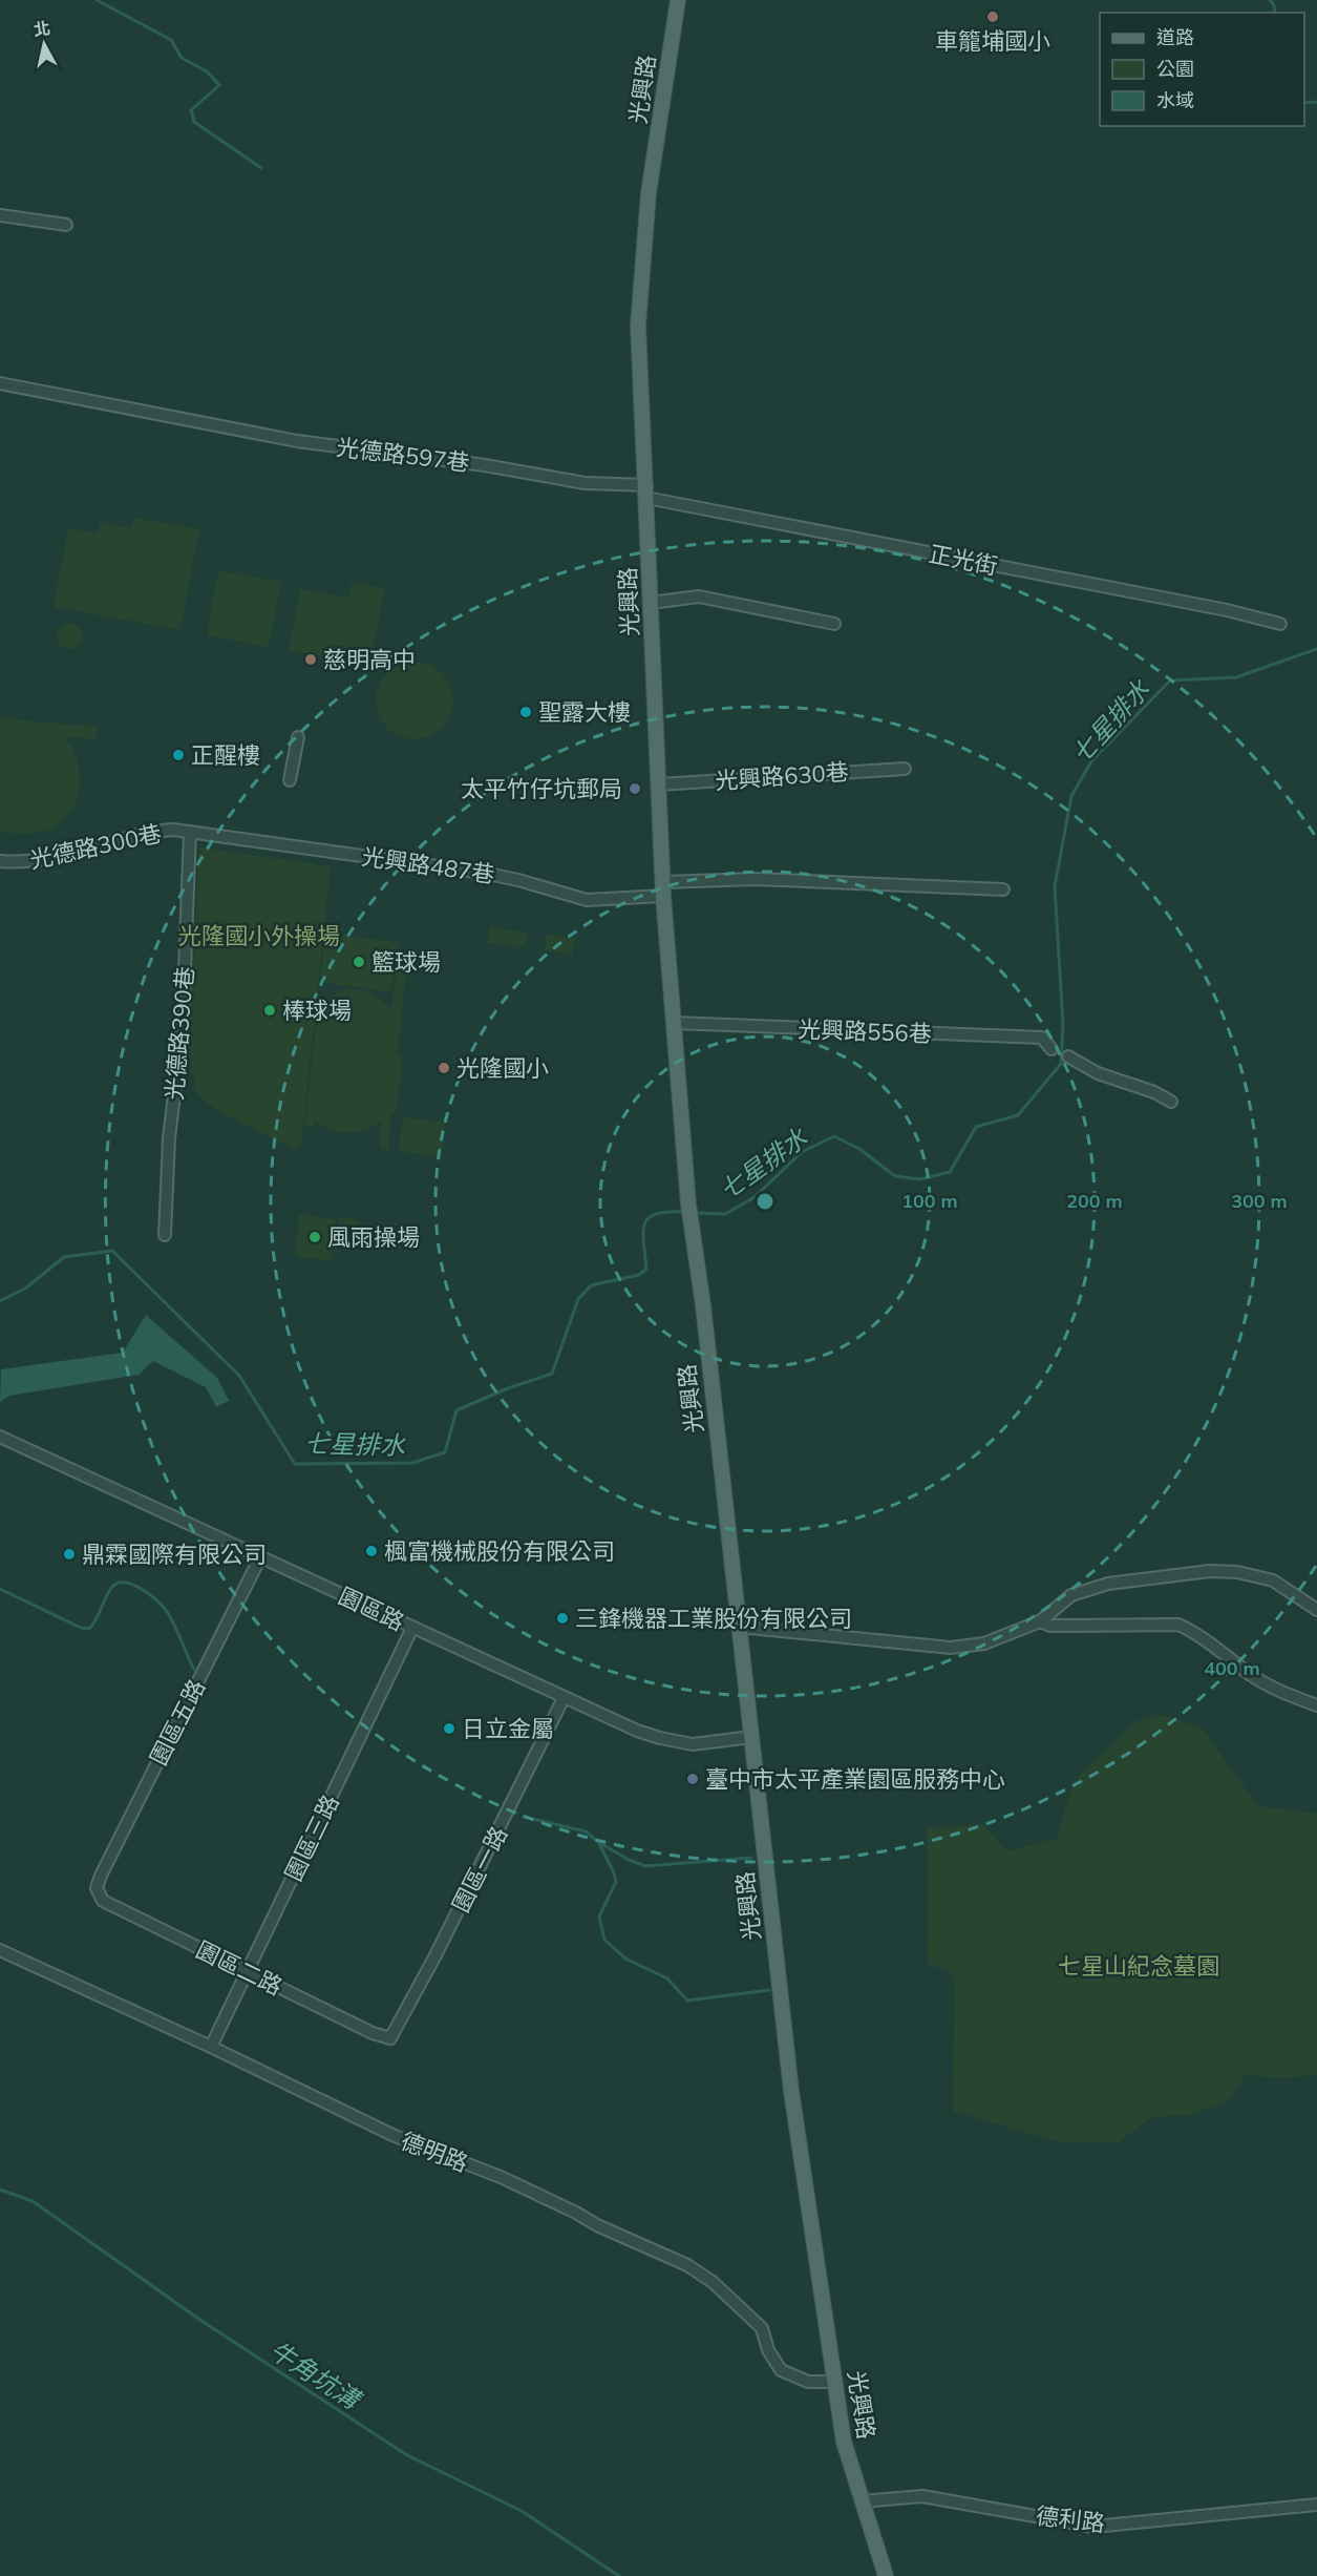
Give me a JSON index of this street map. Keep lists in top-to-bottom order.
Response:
{
  "streets": {
    "main road": ["光興路"],
    "street": [
      "光德路597巷",
      "正光街",
      "光興路630巷",
      "光德路300巷",
      "光興路487巷",
      "光興路556巷",
      "光德路390巷",
      "園區路",
      "園區五路",
      "園區三路",
      "園區一路",
      "園區二路",
      "德明路",
      "德利路"
    ]
  },
  "crossings": [
    ["光興路", "光德路597巷"],
    ["光興路", "正光街"],
    ["光興路", "光興路630巷"],
    ["光興路", "光興路487巷"],
    ["光興路", "光興路556巷"],
    ["光興路", "園區路"],
    ["光興路", "德明路"],
    ["光興路", "德利路"],
    ["光德路597巷", "正光街"],
    ["光德路300巷", "光興路487巷"],
    ["光德路300巷", "光德路390巷"],
    ["光興路487巷", "光德路390巷"],
    ["園區路", "園區五路"],
    ["園區路", "園區三路"],
    ["園區路", "園區一路"],
    ["園區五路", "園區二路"],
    ["園區三路", "園區二路"],
    ["園區三路", "德明路"],
    ["園區一路", "園區二路"]
  ],
  "water": ["七星排水", "牛角坑溝"],
  "parks": ["光隆國小外操場", "七星山紀念墓園"],
  "places": [
    "車籠埔國小",
    "慈明高中",
    "聖露大樓",
    "正醒樓",
    "太平竹仔坑郵局",
    "籃球場",
    "棒球場",
    "光隆國小",
    "風雨操場",
    "楓富機械股份有限公司",
    "鼎霖國際有限公司",
    "三鋒機器工業股份有限公司",
    "日立金屬",
    "臺中市太平產業園區服務中心"
  ],
  "legend": ["道路", "公園", "水域"],
  "north": "top",
  "rings": [
    "100 m",
    "200 m",
    "300 m",
    "400 m"
  ]
}
